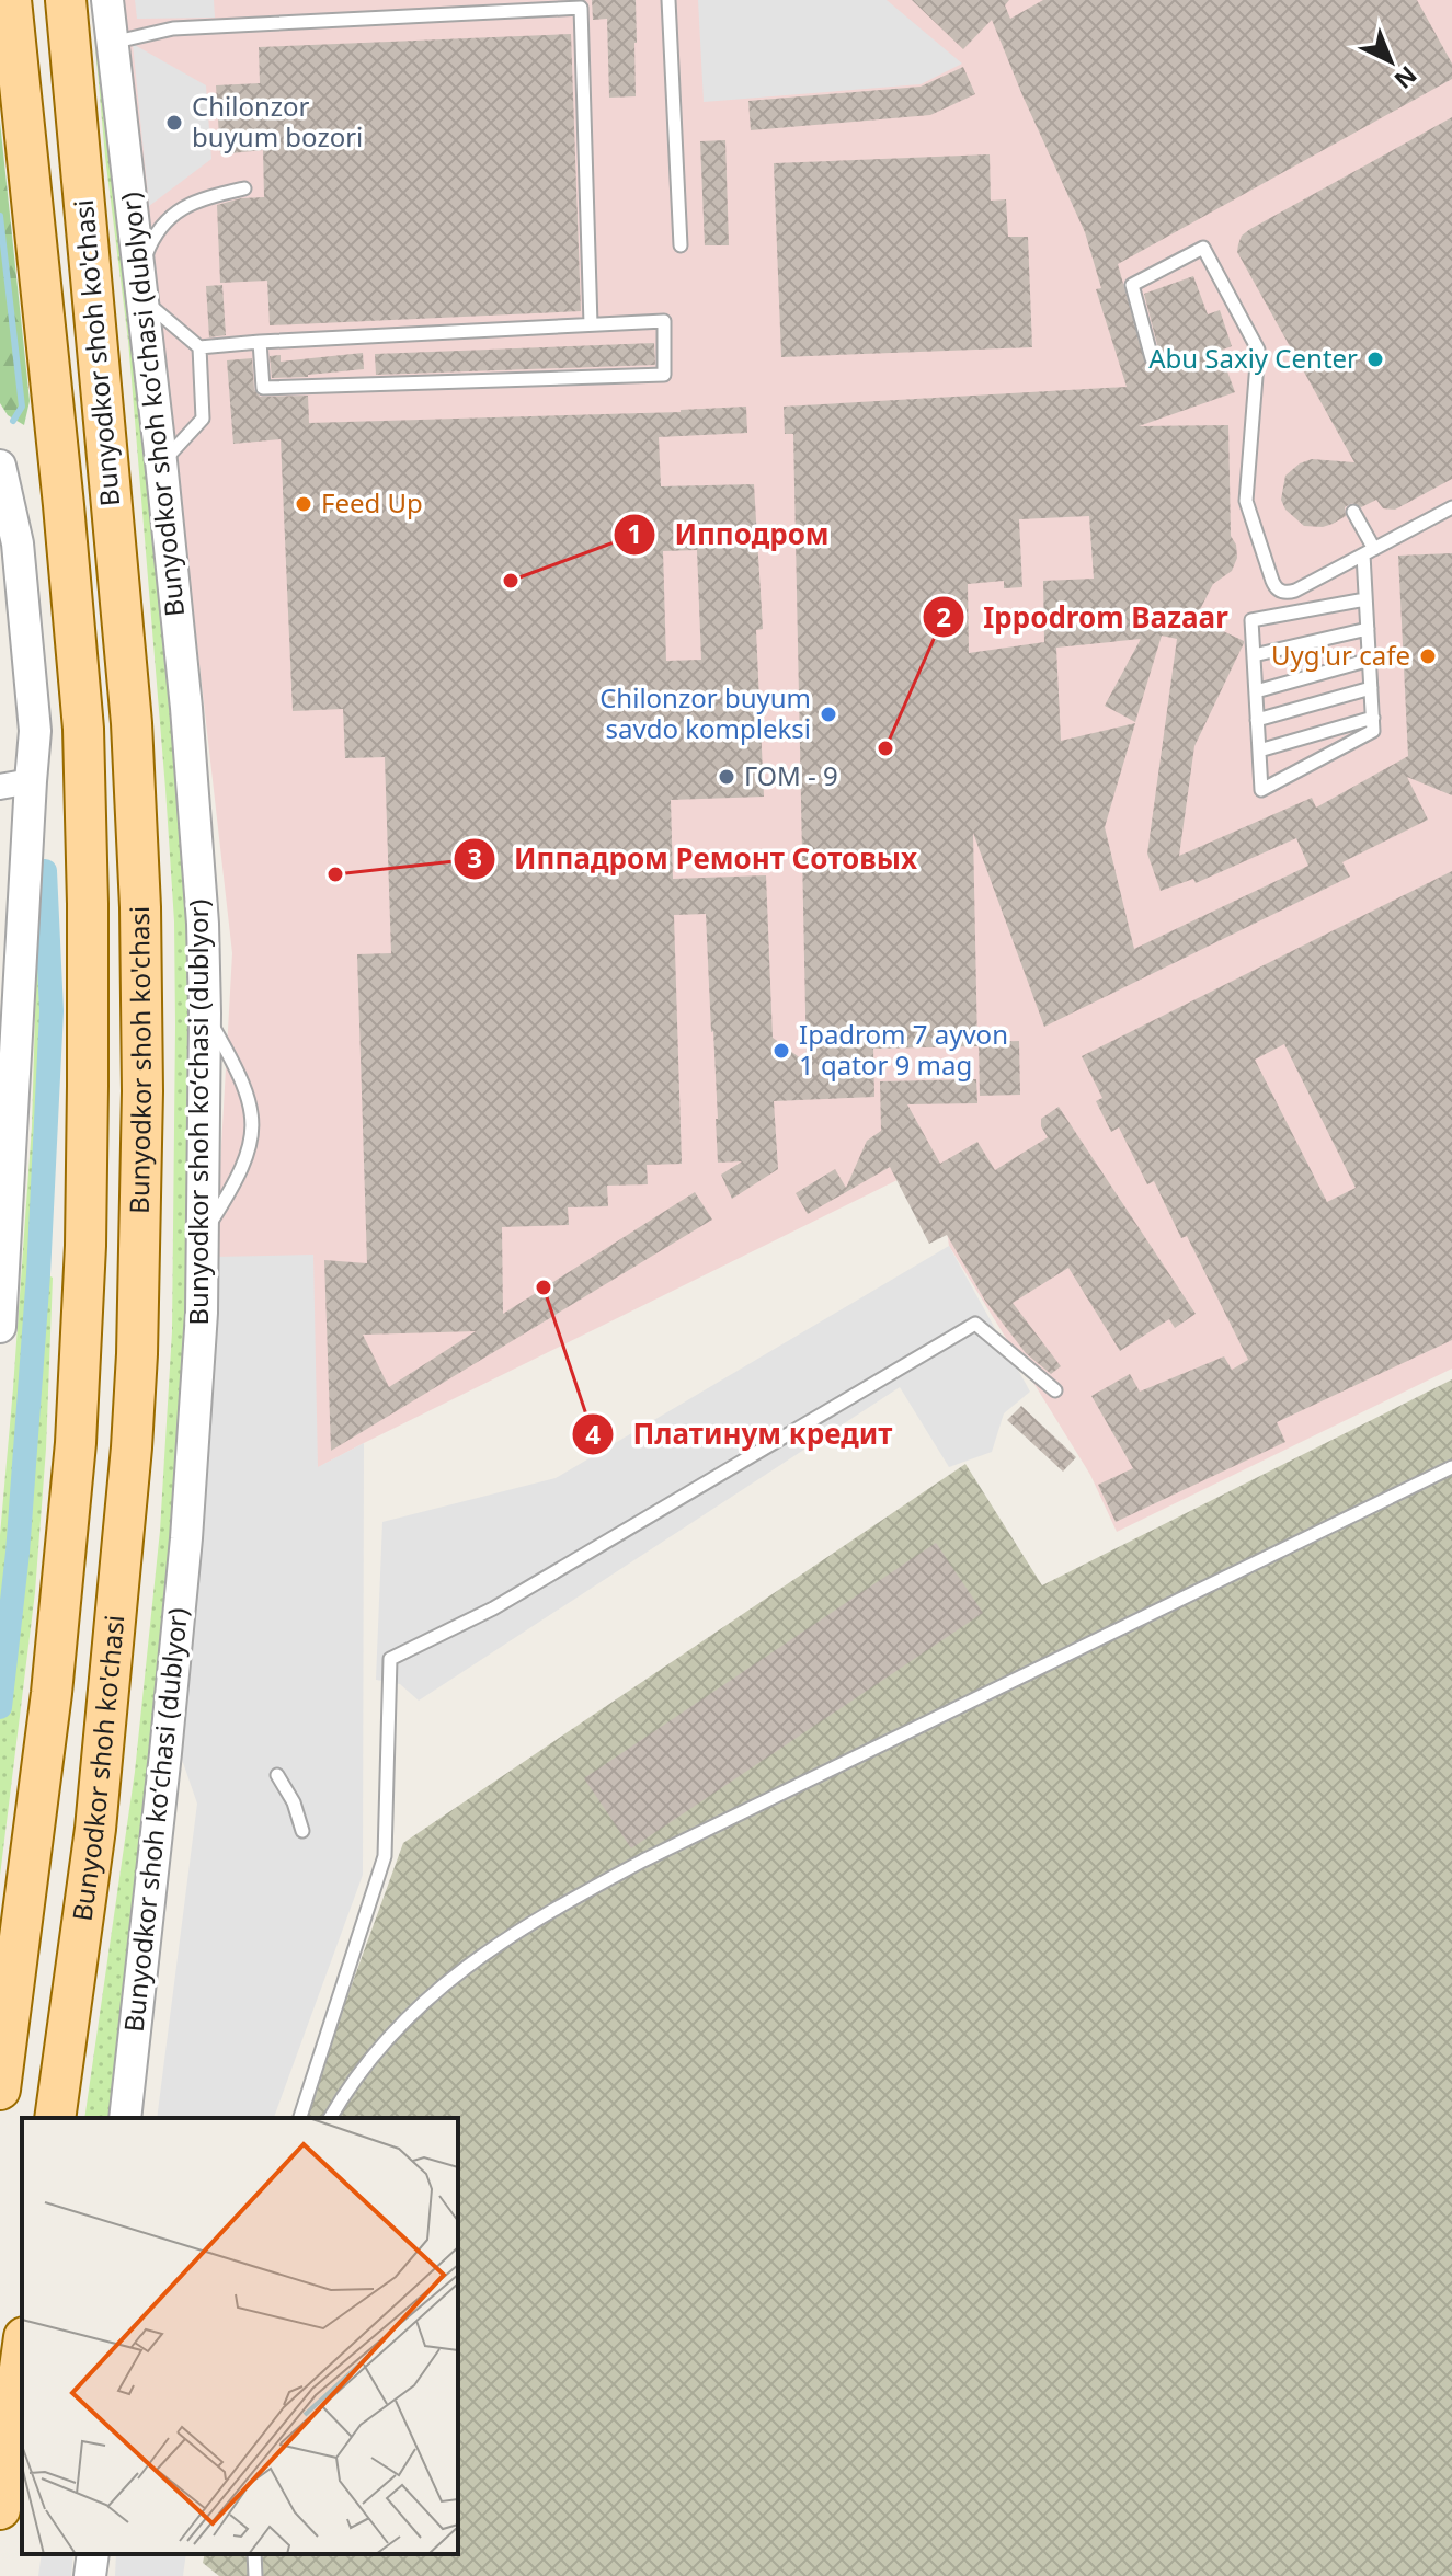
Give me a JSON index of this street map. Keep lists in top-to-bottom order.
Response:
{
  "streets": {
    "main road": ["Bunyodkor shoh ko'chasi"],
    "street": ["Bunyodkor shoh koʻchasi (dublyor)"]
  },
  "places": [
    "Chilonzor buyum bozori",
    "Abu Saxiy Center",
    "Feed Up",
    "Ипподром",
    "Uyg'ur cafe",
    "Chilonzor buyum savdo kompleksi",
    "Ippodrom Bazaar",
    "ГОМ - 9",
    "Иппадром Ремонт Сотовых",
    "Ipadrom 7 ayvon 1 qator 9 mag",
    "Платинум кредит"
  ],
  "north": "bottom right"
}
